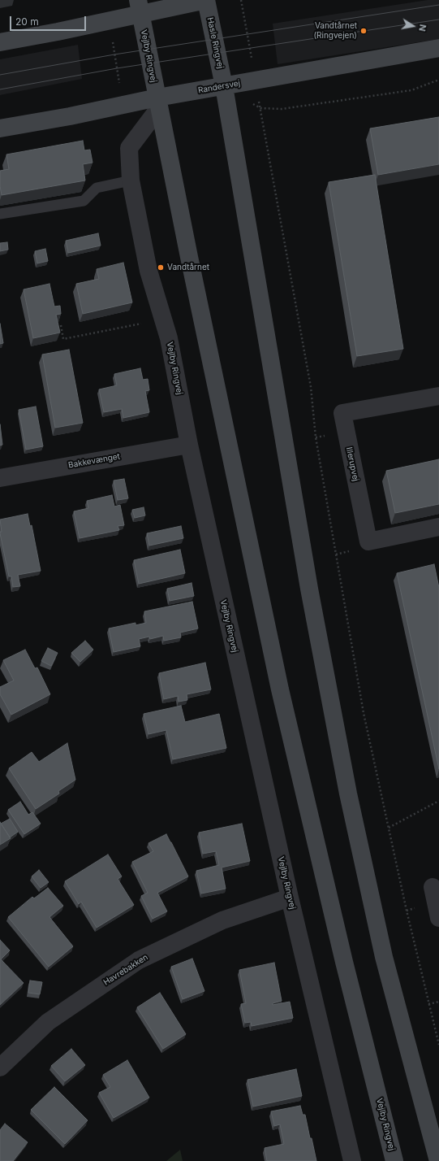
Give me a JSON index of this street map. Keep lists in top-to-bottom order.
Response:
{
  "streets": {
    "main road": ["Hasle Ringvej", "Vejlby Ringvej", "Randersvej"],
    "street": ["Bakkevænget", "Illerupvej", "Havrebakken"]
  },
  "crossings": [
    ["Hasle Ringvej", "Randersvej"],
    ["Vejlby Ringvej", "Randersvej"],
    ["Vejlby Ringvej", "Bakkevænget"],
    ["Vejlby Ringvej", "Havrebakken"]
  ],
  "places": ["Vandtårnet (Ringvejen)", "Vandtårnet"],
  "scale_bar": "20 m",
  "north": "right"
}
